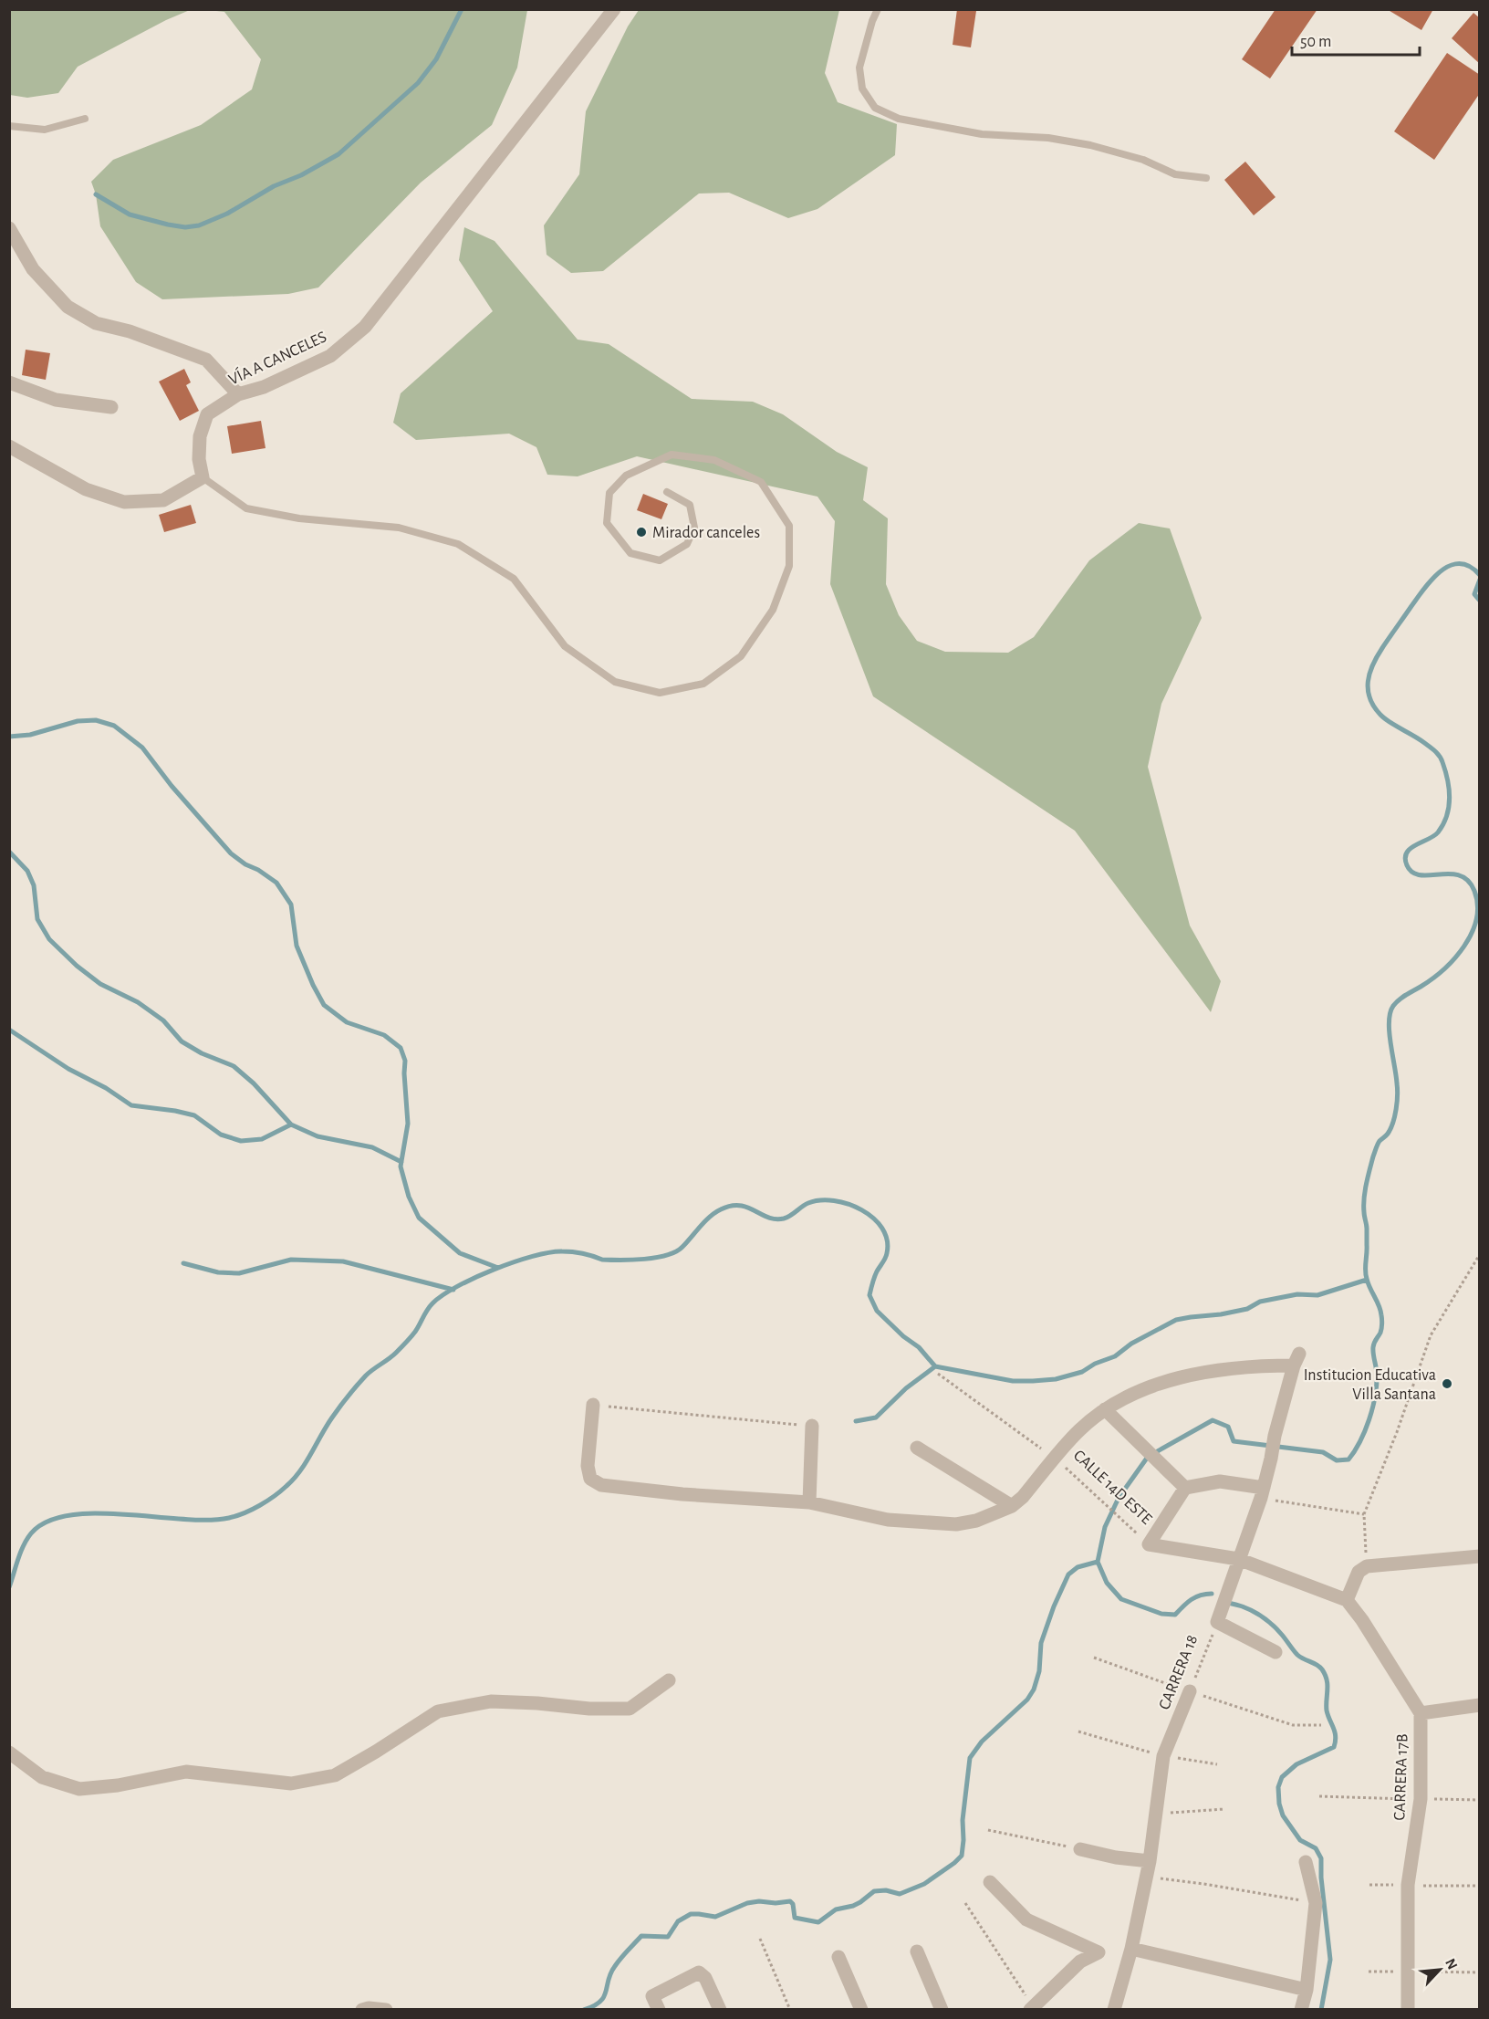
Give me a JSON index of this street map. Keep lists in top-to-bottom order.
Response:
{
  "streets": {
    "street": [
      "VÍA A CANCELES",
      "CALLE 14D ESTE",
      "CARRERA 18",
      "CARRERA 17B"
    ]
  },
  "crossings": [
    ["CALLE 14D ESTE", "CARRERA 18"],
    ["CALLE 14D ESTE", "CARRERA 17B"]
  ],
  "places": ["Mirador canceles", "Institucion Educativa Villa Santana"],
  "scale_bar": "50 m",
  "north": "top right"
}
